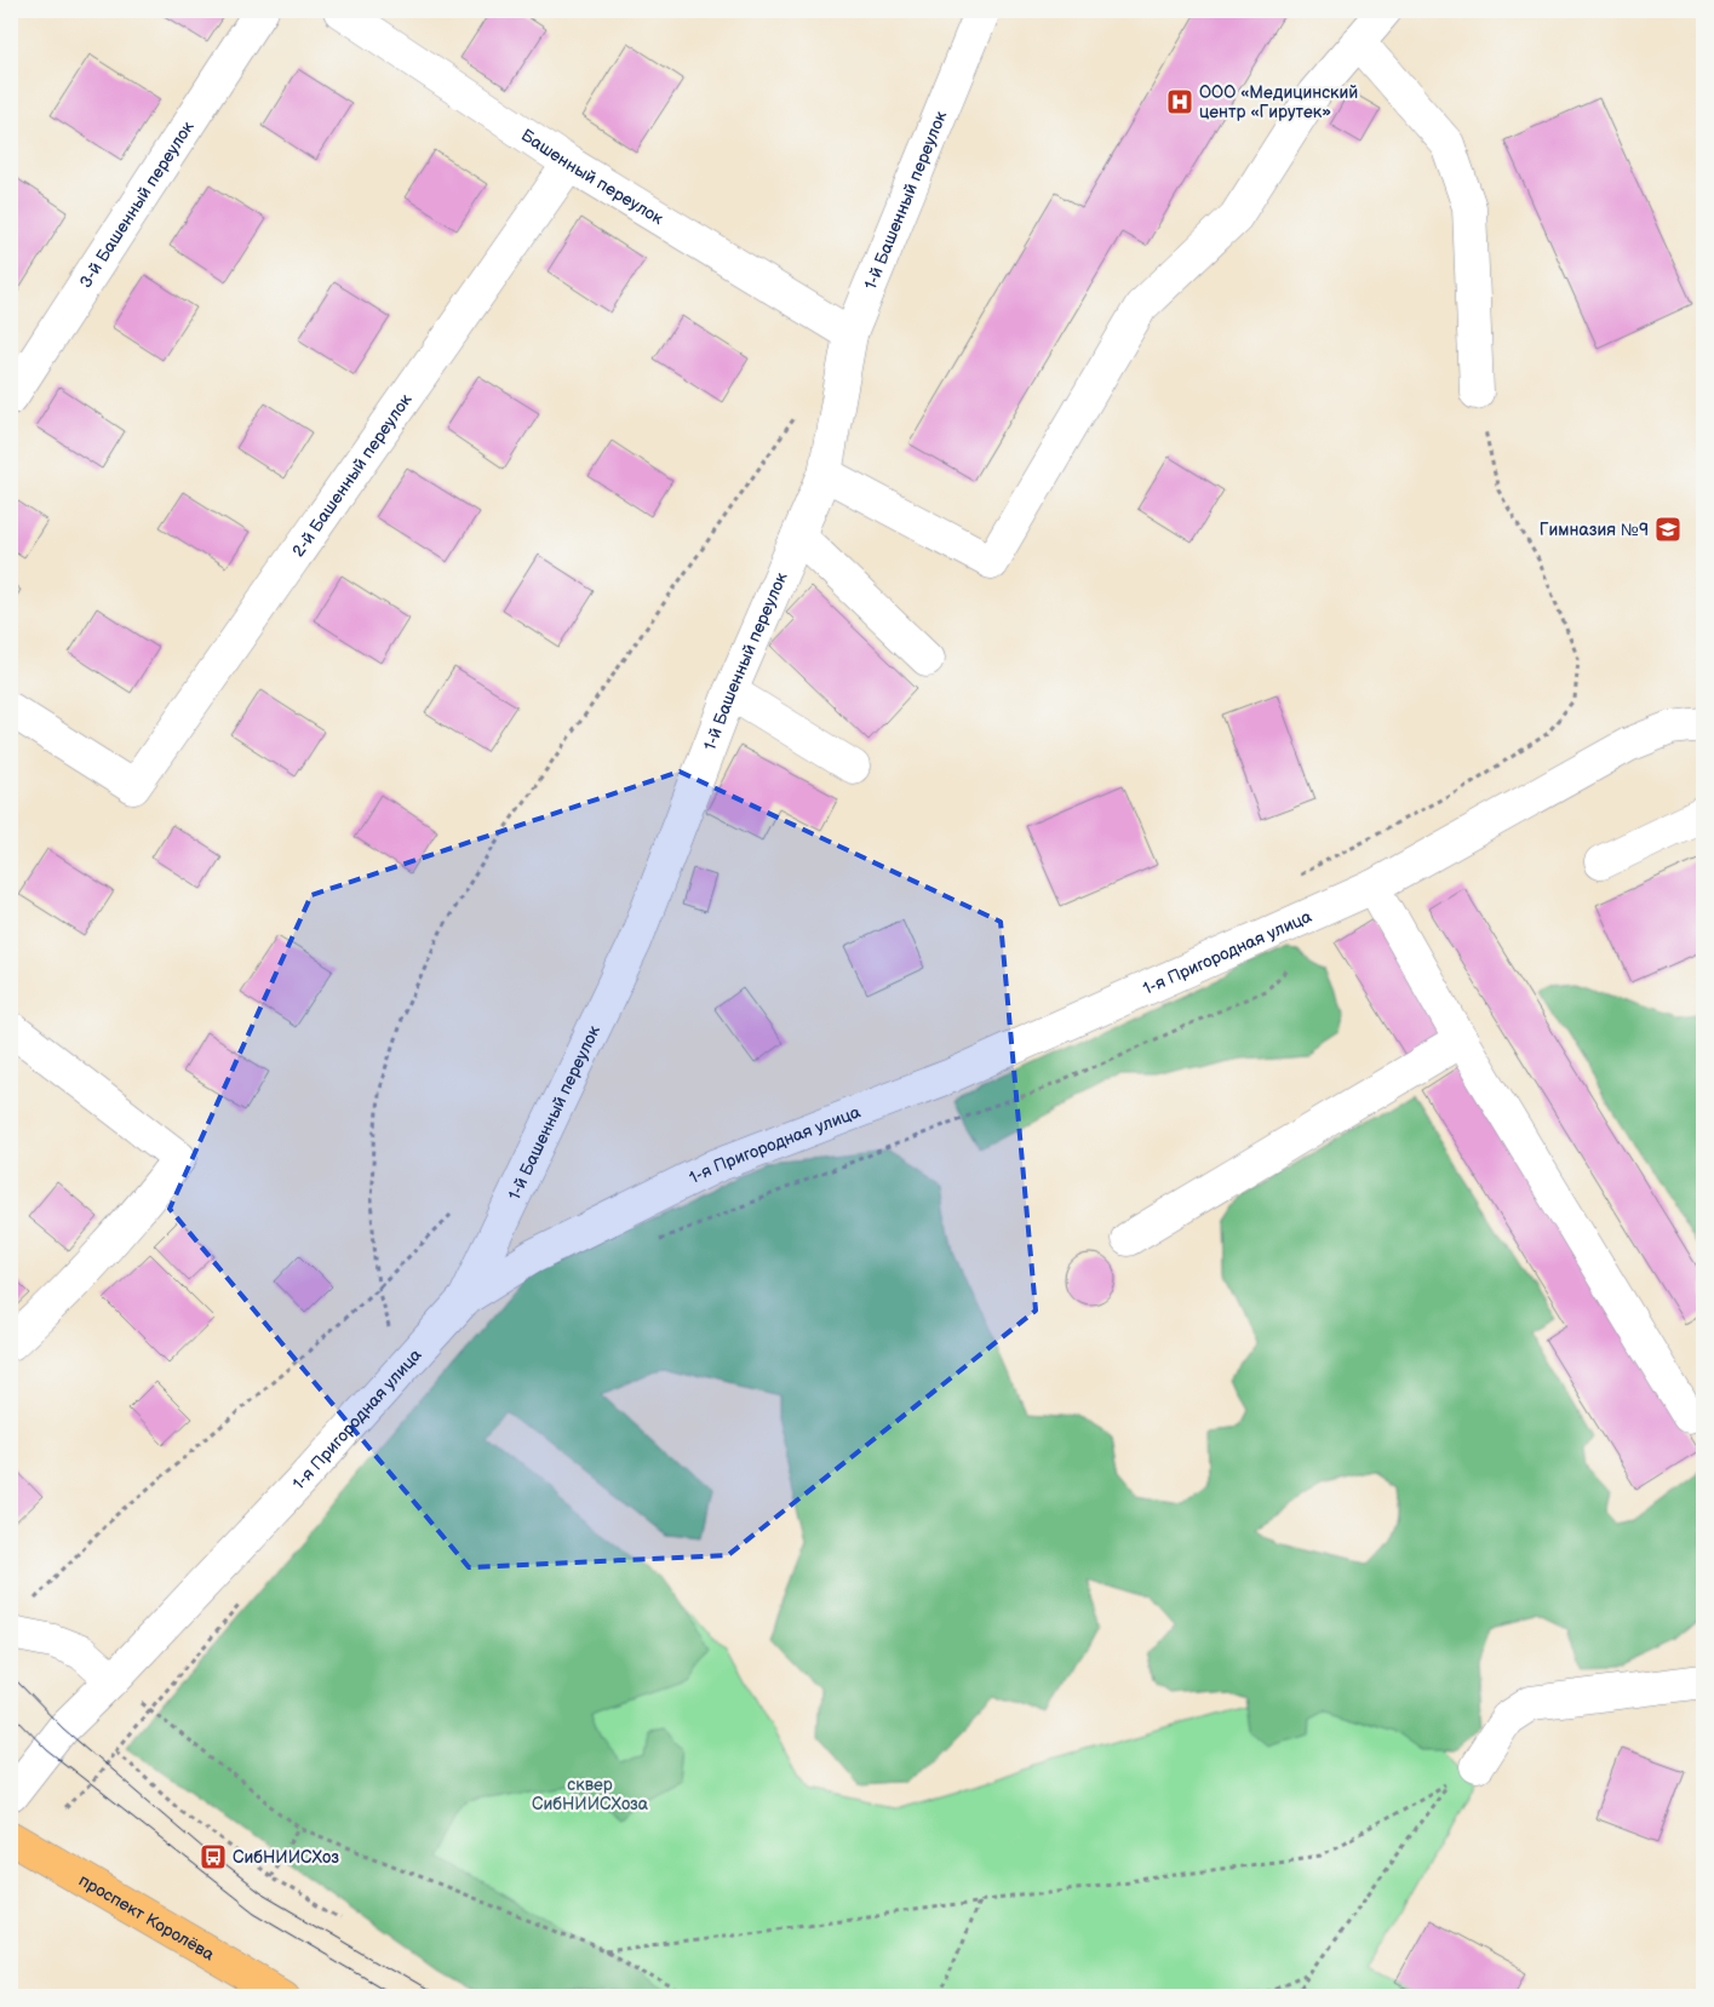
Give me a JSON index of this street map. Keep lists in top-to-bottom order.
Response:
{
  "streets": {
    "main road": ["проспект Королёва"],
    "street": [
      "Башенный переулок",
      "1-й Башенный переулок",
      "3-й Башенный переулок",
      "2-й Башенный переулок",
      "1-я Пригородная улица"
    ]
  },
  "crossings": [
    ["Башенный переулок", "1-й Башенный переулок"],
    ["Башенный переулок", "2-й Башенный переулок"],
    ["1-й Башенный переулок", "1-я Пригородная улица"]
  ],
  "parks": ["сквер СибНИИСХоза"],
  "places": {
    "hospital": ["ООО «Медицинский центр «Гирутек»"],
    "school or university": ["Гимназия №9"],
    "bus stop": ["СибНИИСХоз"]
  }
}
